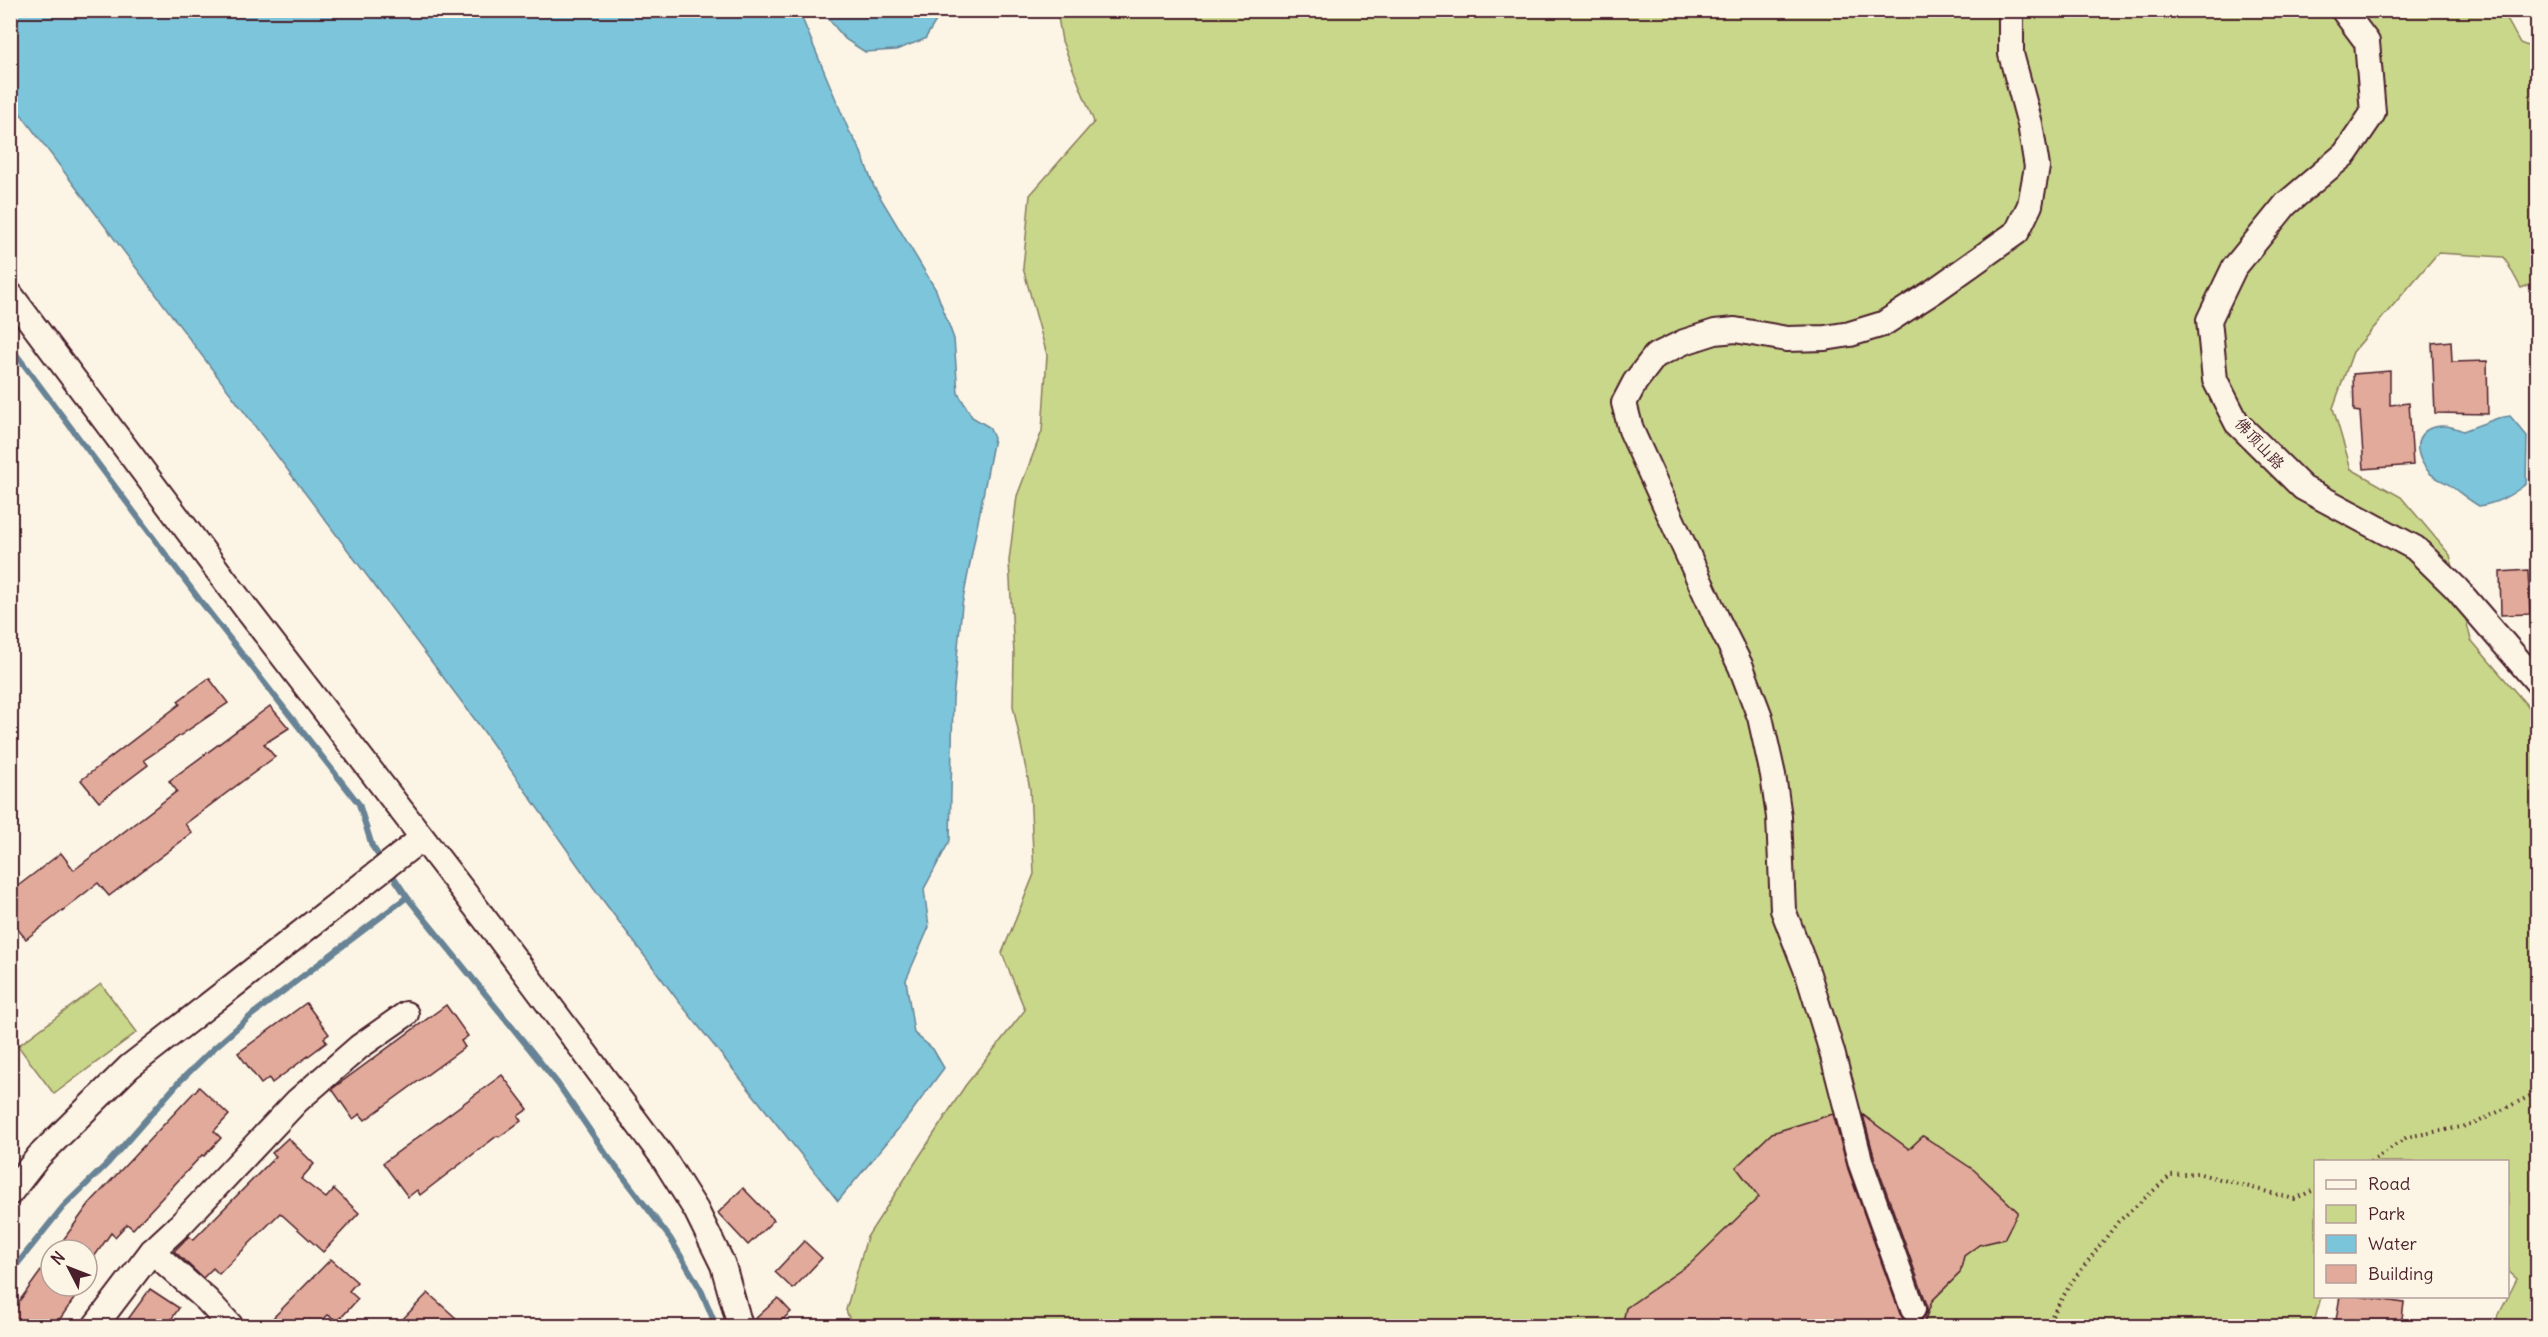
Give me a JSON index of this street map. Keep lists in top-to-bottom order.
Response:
{
  "streets": {
    "street": ["佛顶山路"]
  },
  "legend": [
    "Road",
    "Park",
    "Water",
    "Building"
  ],
  "north": "top left"
}
